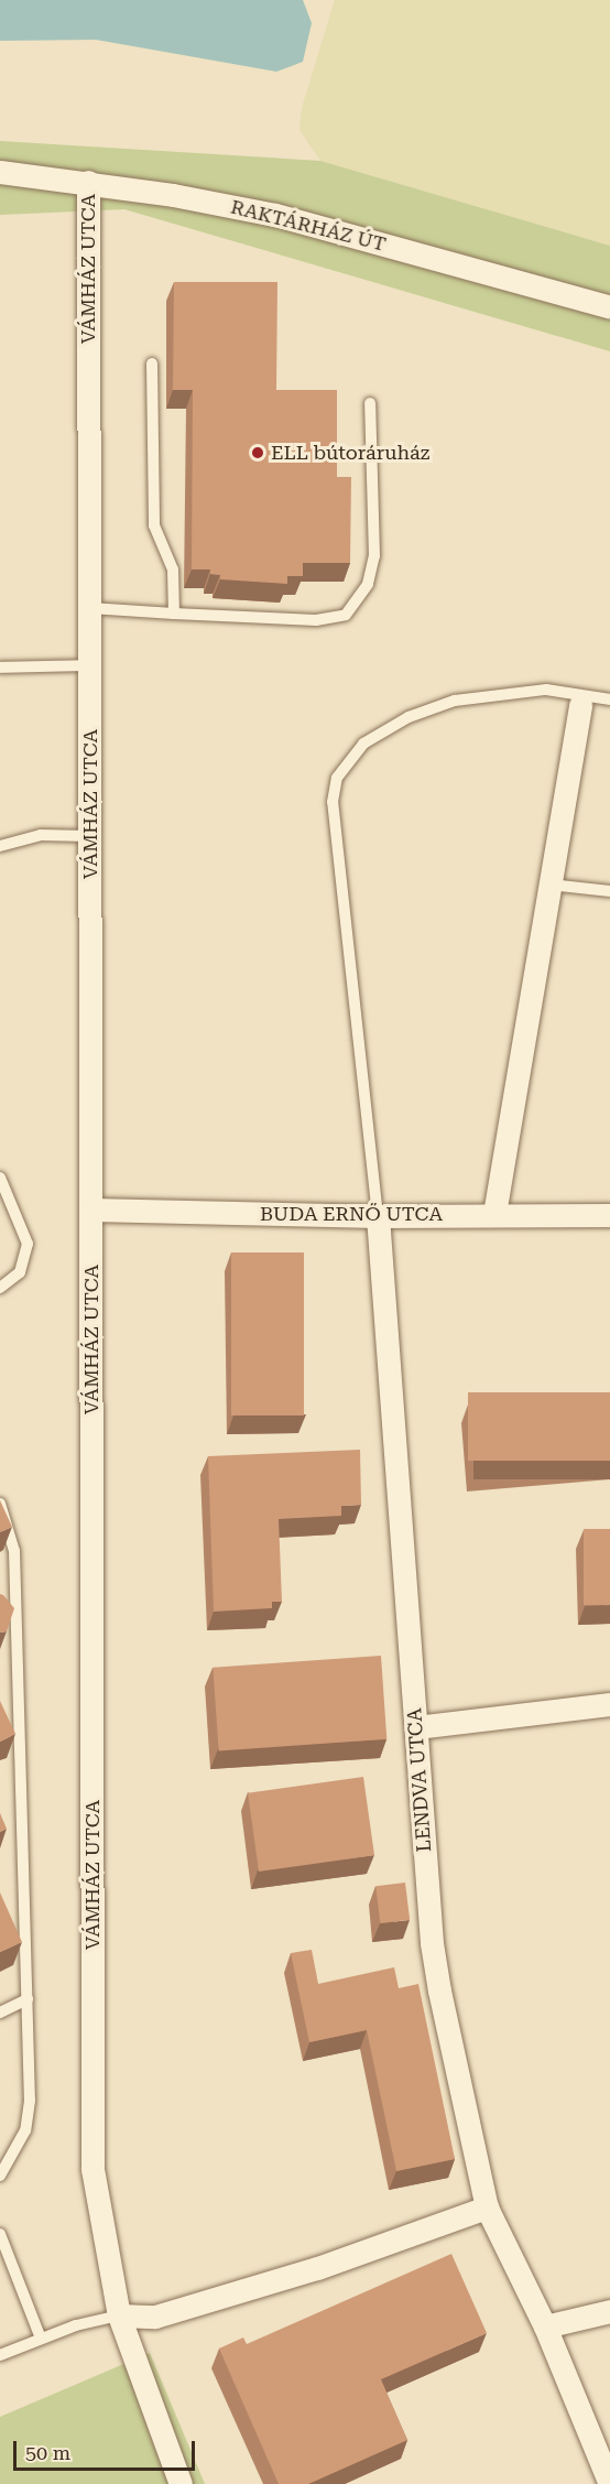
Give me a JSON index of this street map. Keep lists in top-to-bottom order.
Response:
{
  "streets": {
    "street": [
      "RAKTÁRHÁZ ÚT",
      "VÁMHÁZ UTCA",
      "BUDA ERNŐ UTCA",
      "LENDVA UTCA"
    ]
  },
  "crossings": [
    ["RAKTÁRHÁZ ÚT", "VÁMHÁZ UTCA"],
    ["VÁMHÁZ UTCA", "BUDA ERNŐ UTCA"],
    ["BUDA ERNŐ UTCA", "LENDVA UTCA"]
  ],
  "places": ["ELL bútoráruház"],
  "scale_bar": "50 m"
}
